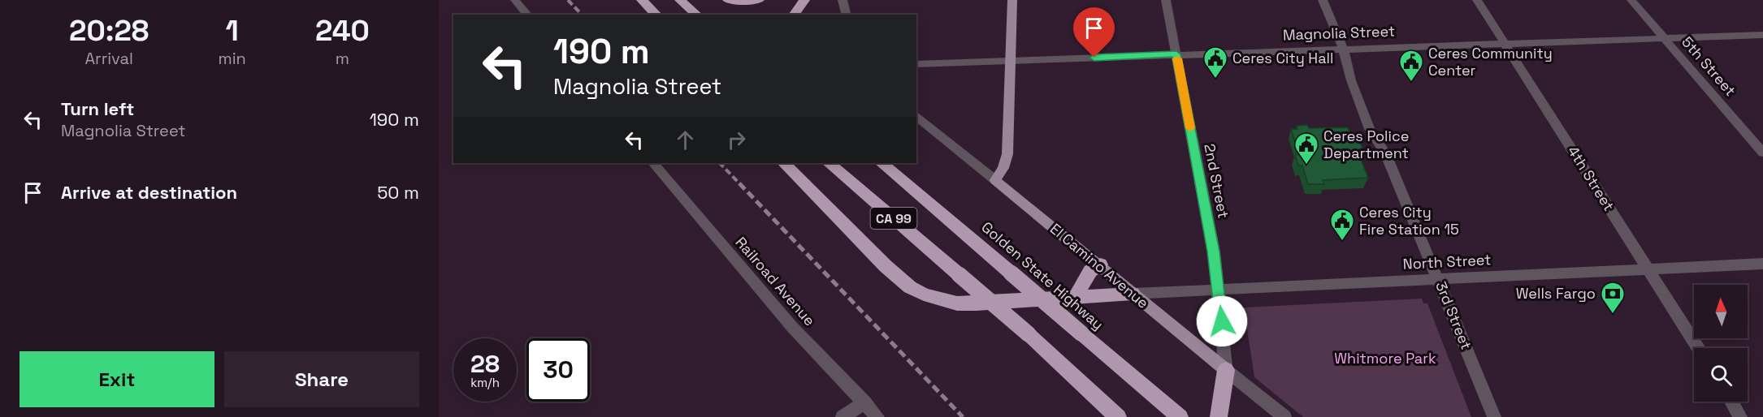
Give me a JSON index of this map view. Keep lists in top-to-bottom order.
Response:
{
  "streets": {
    "highway": ["CA 99", "Golden State Highway"],
    "main road": ["El Camino Avenue"],
    "street": [
      "Magnolia Street",
      "5th Street",
      "4th Street",
      "2nd Street",
      "North Street",
      "Railroad Avenue",
      "3rd Street"
    ]
  },
  "crossings": [
    ["Magnolia Street", "5th Street"],
    ["Magnolia Street", "4th Street"],
    ["Magnolia Street", "2nd Street"],
    ["Magnolia Street", "3rd Street"],
    ["4th Street", "North Street"],
    ["2nd Street", "North Street"],
    ["2nd Street", "El Camino Avenue"],
    ["North Street", "El Camino Avenue"],
    ["North Street", "3rd Street"]
  ],
  "parks": ["Whitmore Park"],
  "places": {
    "public building": [
      "Ceres City Hall",
      "Ceres Community Center",
      "Ceres Police Department",
      "Ceres City Fire Station 15"
    ],
    "bank": ["Wells Fargo"]
  },
  "north": "top",
  "page": {
    "eta": [
      "20:28",
      "Arrival",
      "1",
      "min",
      "240",
      "m"
    ],
    "turn": ["190 m", "Magnolia Street"],
    "list": [
      {
        "name": "Turn left",
        "note": "Magnolia Street",
        "value": "190 m"
      },
      {
        "name": "Arrive at destination",
        "value": "50 m"
      }
    ],
    "speed": "28 km/h",
    "limit": "30",
    "buttons": ["Exit", "Share"]
  }
}
